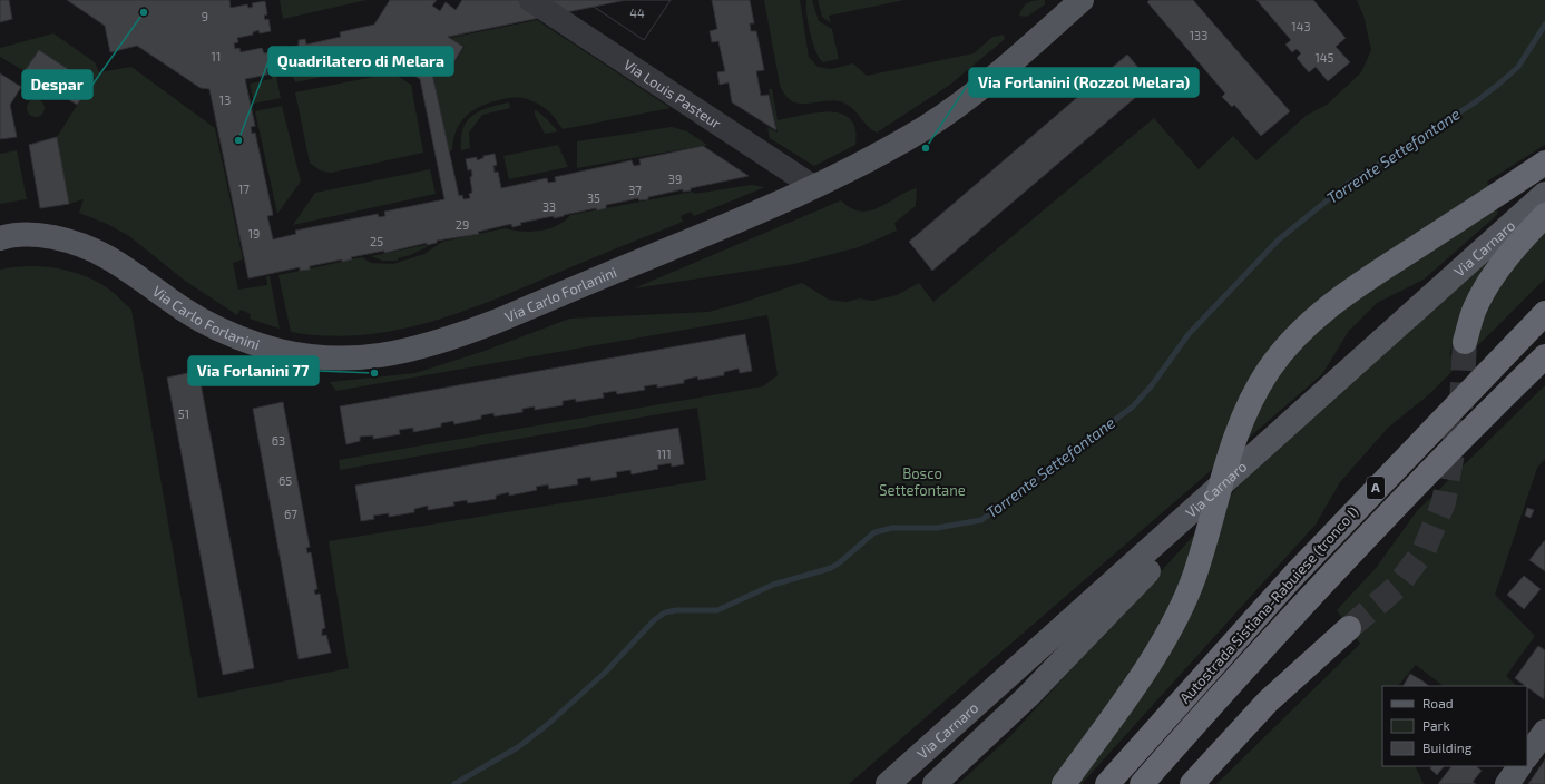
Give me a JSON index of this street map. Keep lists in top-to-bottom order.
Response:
{
  "streets": {
    "highway": ["A", "Autostrada Sistiana-Rabuiese (tronco I)"],
    "main road": ["Via Carnaro", "Via Carlo Forlanini"],
    "street": ["Via Louis Pasteur"]
  },
  "crossings": [
    ["Via Louis Pasteur", "Via Carlo Forlanini"]
  ],
  "water": ["Torrente Settefontane"],
  "parks": ["Bosco Settefontane"],
  "places": [
    "Despar",
    "Quadrilatero di Melara",
    "Via Forlanini (Rozzol Melara)",
    "Via Forlanini 77"
  ],
  "house_numbers": [
    "44",
    "9",
    "143",
    "133",
    "11",
    "145",
    "13",
    "39",
    "17",
    "37",
    "35",
    "33",
    "29",
    "19",
    "25",
    "51",
    "63",
    "111",
    "65",
    "67"
  ],
  "legend": ["Road", "Park", "Building"]
}
